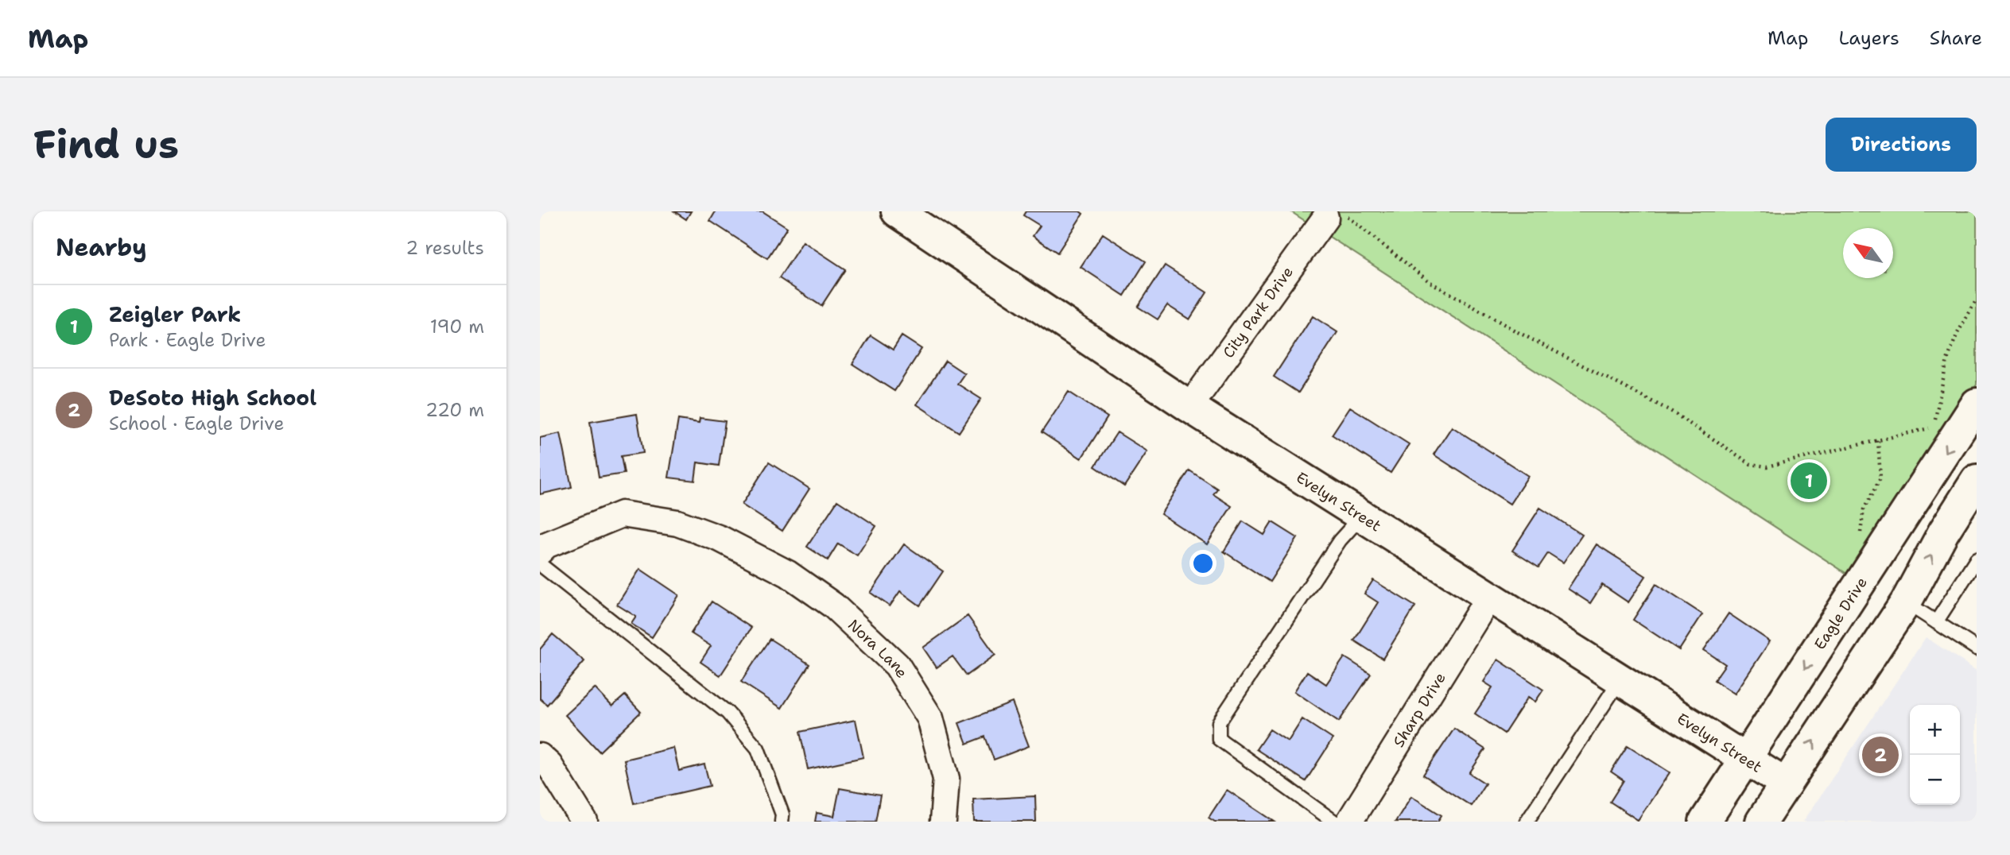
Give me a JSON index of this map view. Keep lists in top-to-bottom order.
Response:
{
  "streets": {
    "street": [
      "City Park Drive",
      "Evelyn Street",
      "Eagle Drive",
      "Nora Lane",
      "Sharp Drive"
    ]
  },
  "crossings": [
    ["City Park Drive", "Evelyn Street"],
    ["Evelyn Street", "Eagle Drive"],
    ["Evelyn Street", "Sharp Drive"]
  ],
  "north": "top left",
  "page": {
    "header": "Map",
    "nav": ["Map", "Layers", "Share"],
    "buttons": "Directions",
    "title": "Find us",
    "heading": ["Nearby", "2 results"],
    "list": [
      {
        "mark": "1",
        "name": "Zeigler Park",
        "note": "Park · Eagle Drive",
        "value": "190 m"
      },
      {
        "mark": "2",
        "name": "DeSoto High School",
        "note": "School · Eagle Drive",
        "value": "220 m"
      }
    ],
    "pins": ["1", "2"],
    "map_buttons": ["+", "−"]
  }
}
